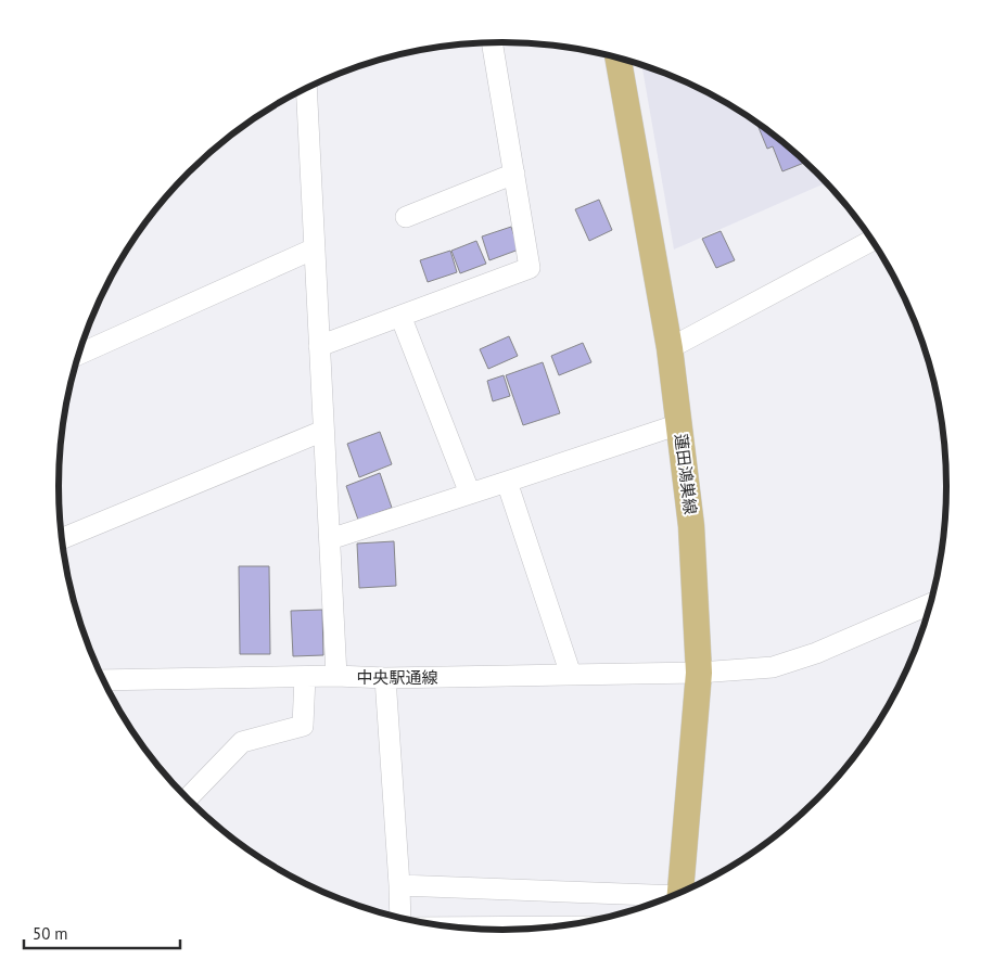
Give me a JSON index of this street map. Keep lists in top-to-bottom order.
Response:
{
  "streets": {
    "main road": ["蓮田鴻巣線"],
    "street": ["中央駅通線"]
  },
  "crossings": [
    ["蓮田鴻巣線", "中央駅通線"]
  ],
  "scale_bar": "50 m"
}
